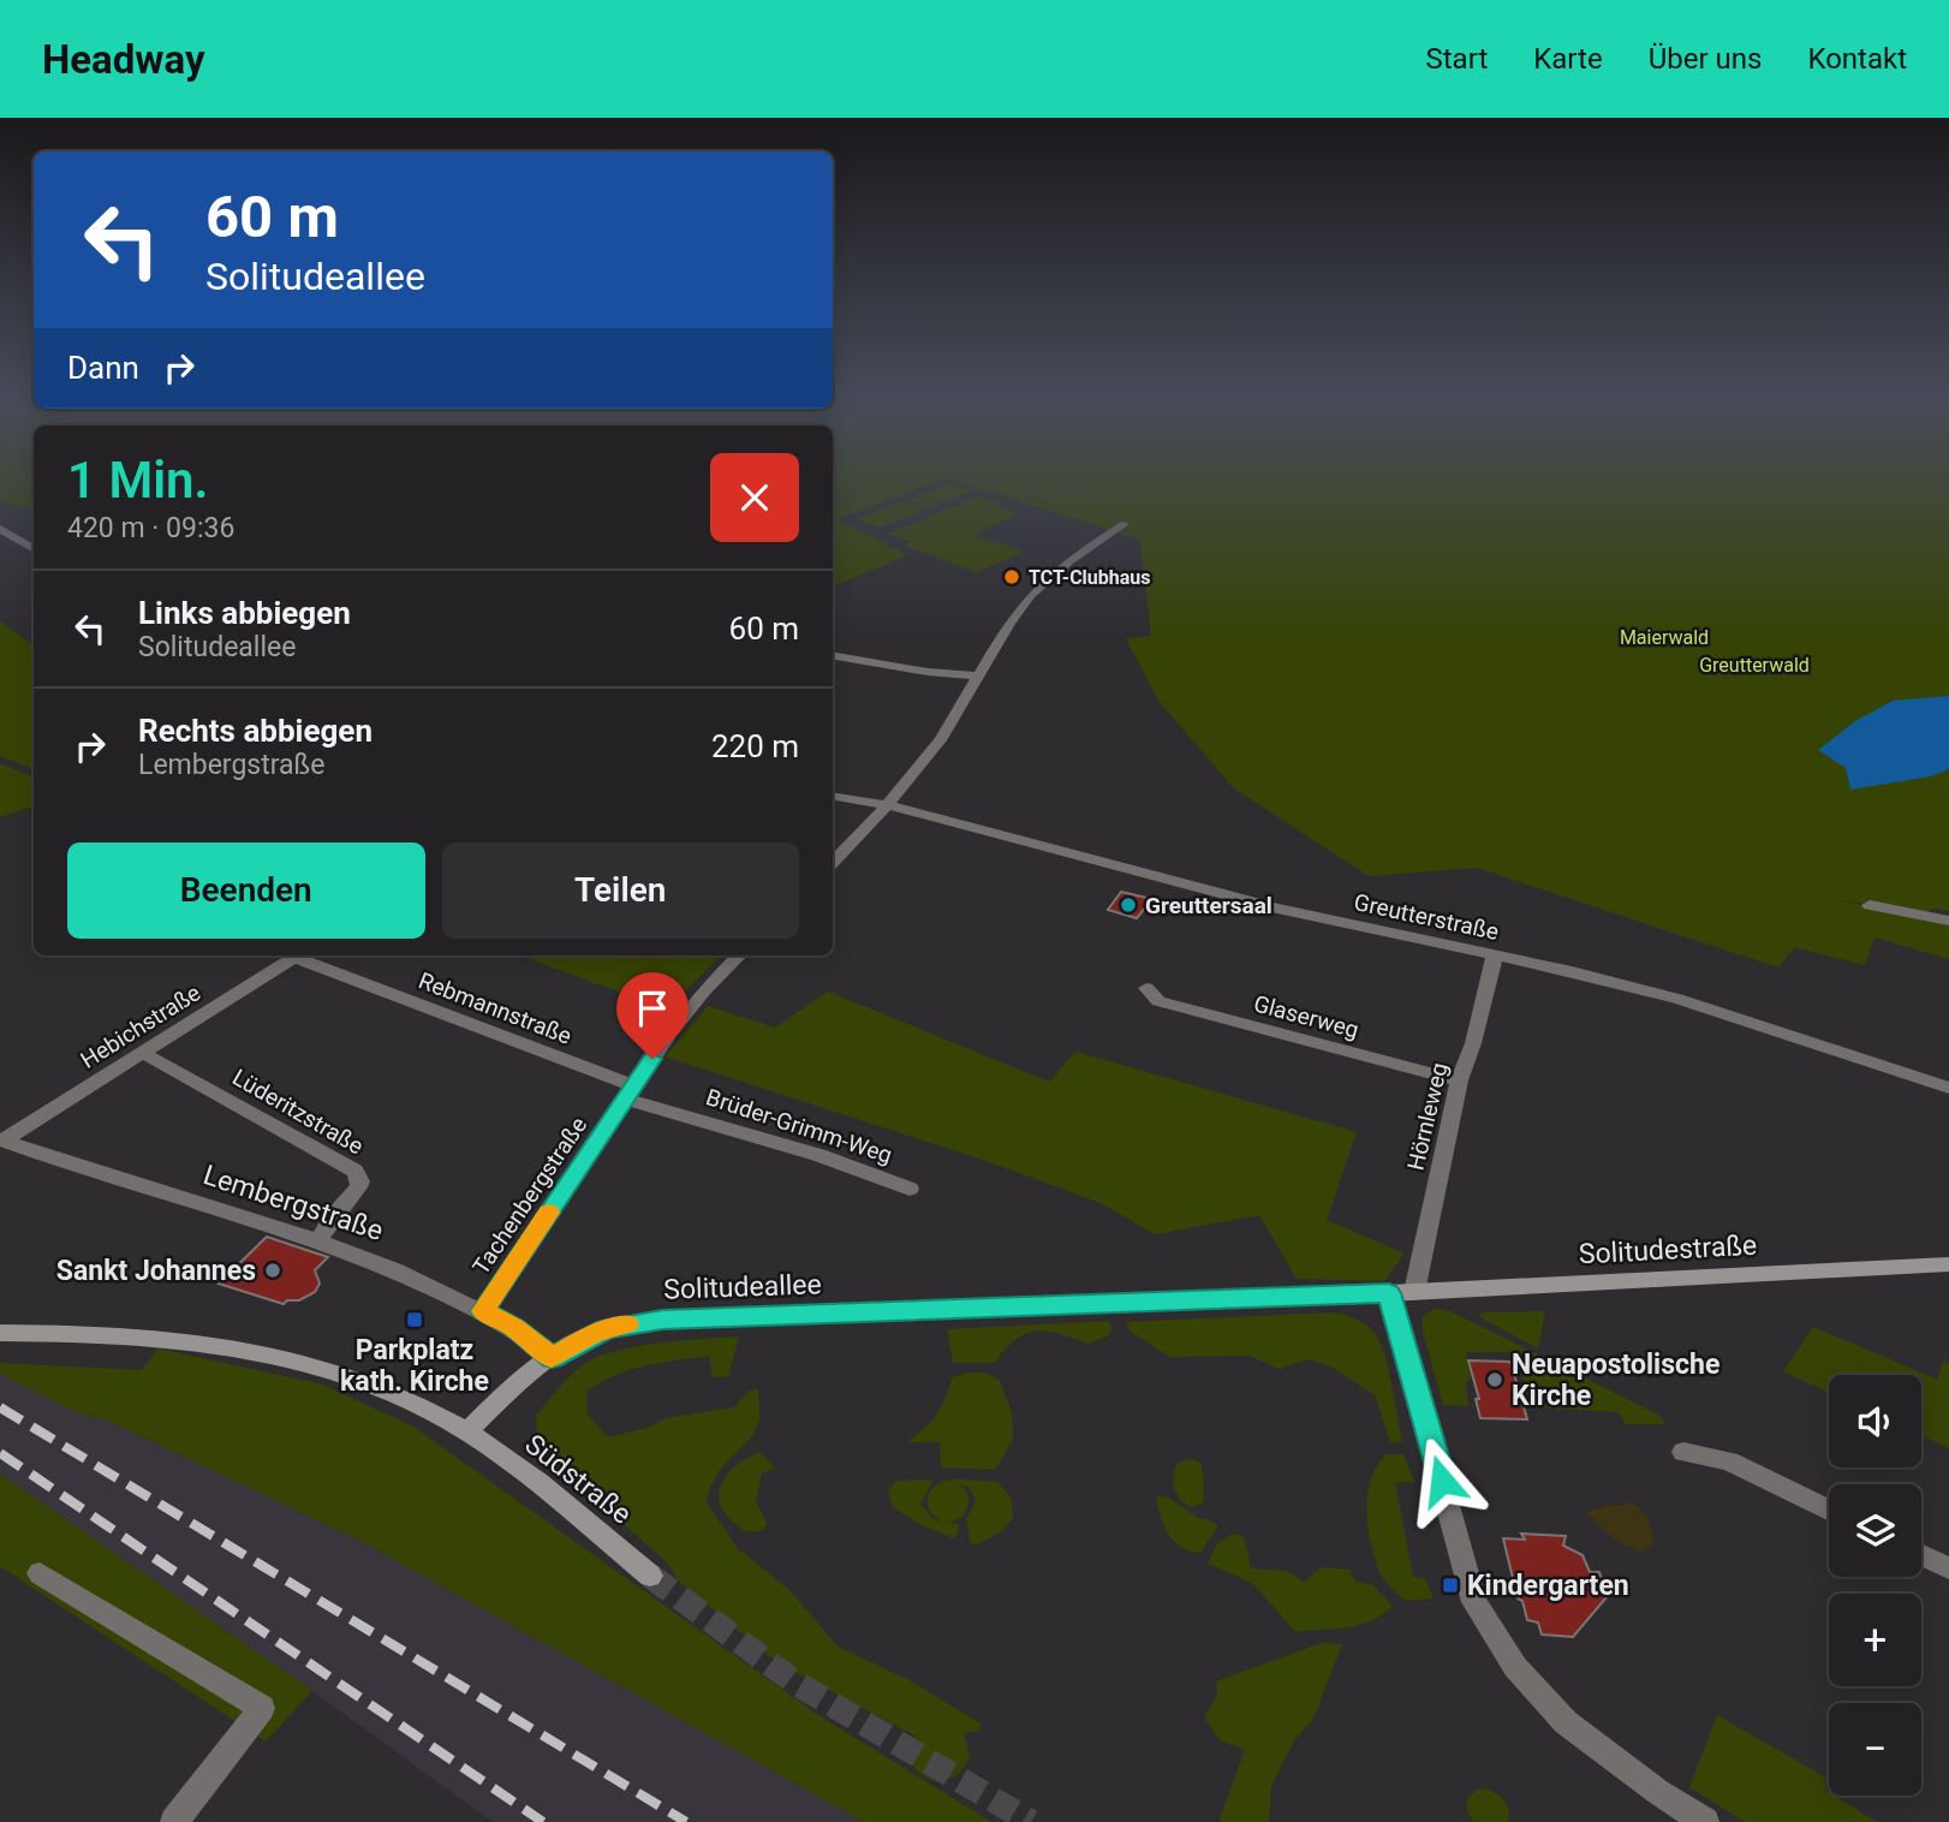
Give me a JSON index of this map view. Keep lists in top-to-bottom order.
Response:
{
  "streets": {
    "main road": ["Solitudestraße", "Solitudeallee", "Südstraße"],
    "street": [
      "Greutterstraße",
      "Rebmannstraße",
      "Glaserweg",
      "Hebichstraße",
      "Lüderitzstraße",
      "Hörnleweg",
      "Brüder-Grimm-Weg",
      "Tachenbergstraße",
      "Lembergstraße"
    ]
  },
  "crossings": [
    ["Greutterstraße", "Hörnleweg"],
    ["Rebmannstraße", "Brüder-Grimm-Weg"],
    ["Rebmannstraße", "Tachenbergstraße"],
    ["Glaserweg", "Hörnleweg"],
    ["Hebichstraße", "Lüderitzstraße"],
    ["Hebichstraße", "Lembergstraße"],
    ["Lüderitzstraße", "Lembergstraße"],
    ["Hörnleweg", "Solitudestraße"],
    ["Brüder-Grimm-Weg", "Tachenbergstraße"],
    ["Tachenbergstraße", "Lembergstraße"],
    ["Lembergstraße", "Solitudeallee"],
    ["Solitudestraße", "Solitudeallee"],
    ["Solitudeallee", "Südstraße"]
  ],
  "parks": ["Maierwald", "Greutterwald"],
  "places": {
    "other": [
      "TCT-Clubhaus",
      "Greuttersaal",
      "Sankt Johannes",
      "Neuapostolische Kirche"
    ],
    "transit": ["Parkplatz kath. Kirche", "Kindergarten"]
  },
  "page": {
    "header": "Headway",
    "nav": [
      "Start",
      "Karte",
      "Über uns",
      "Kontakt"
    ],
    "turn": ["60 m", "Solitudeallee"],
    "then": "Dann",
    "heading": ["1 Min.", "420 m · 09:36"],
    "list": [
      {
        "name": "Links abbiegen",
        "note": "Solitudeallee",
        "value": "60 m"
      },
      {
        "name": "Rechts abbiegen",
        "note": "Lembergstraße",
        "value": "220 m"
      }
    ],
    "buttons": ["Beenden", "Teilen"],
    "map_buttons": ["+", "−"]
  }
}
